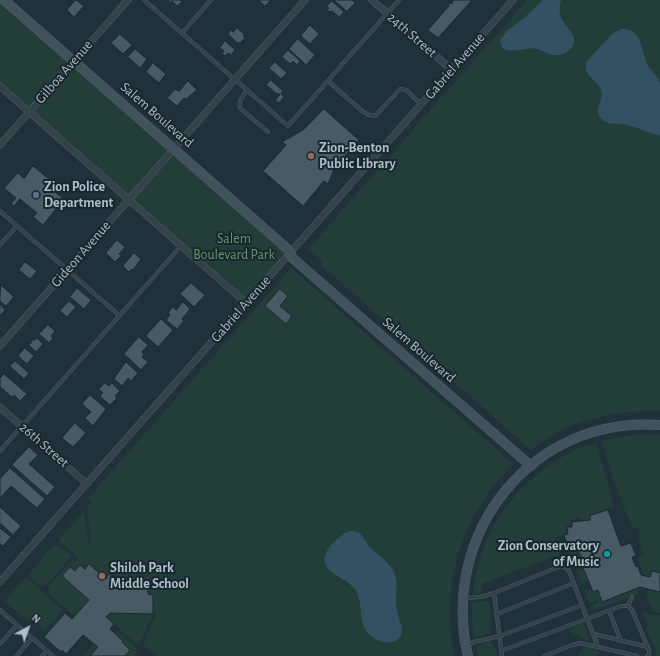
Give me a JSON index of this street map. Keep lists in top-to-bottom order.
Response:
{
  "streets": {
    "street": [
      "24th Street",
      "Gabriel Avenue",
      "Gilboa Avenue",
      "Salem Boulevard",
      "Gideon Avenue",
      "26th Street"
    ]
  },
  "crossings": [
    ["24th Street", "Gabriel Avenue"],
    ["Gabriel Avenue", "Salem Boulevard"],
    ["Gabriel Avenue", "26th Street"],
    ["Gilboa Avenue", "Salem Boulevard"],
    ["Salem Boulevard", "Gideon Avenue"]
  ],
  "parks": ["Salem Boulevard Park"],
  "places": [
    "Zion-Benton Public Library",
    "Zion Police Department",
    "Zion Conservatory of Music",
    "Shiloh Park Middle School"
  ],
  "north": "top right"
}
